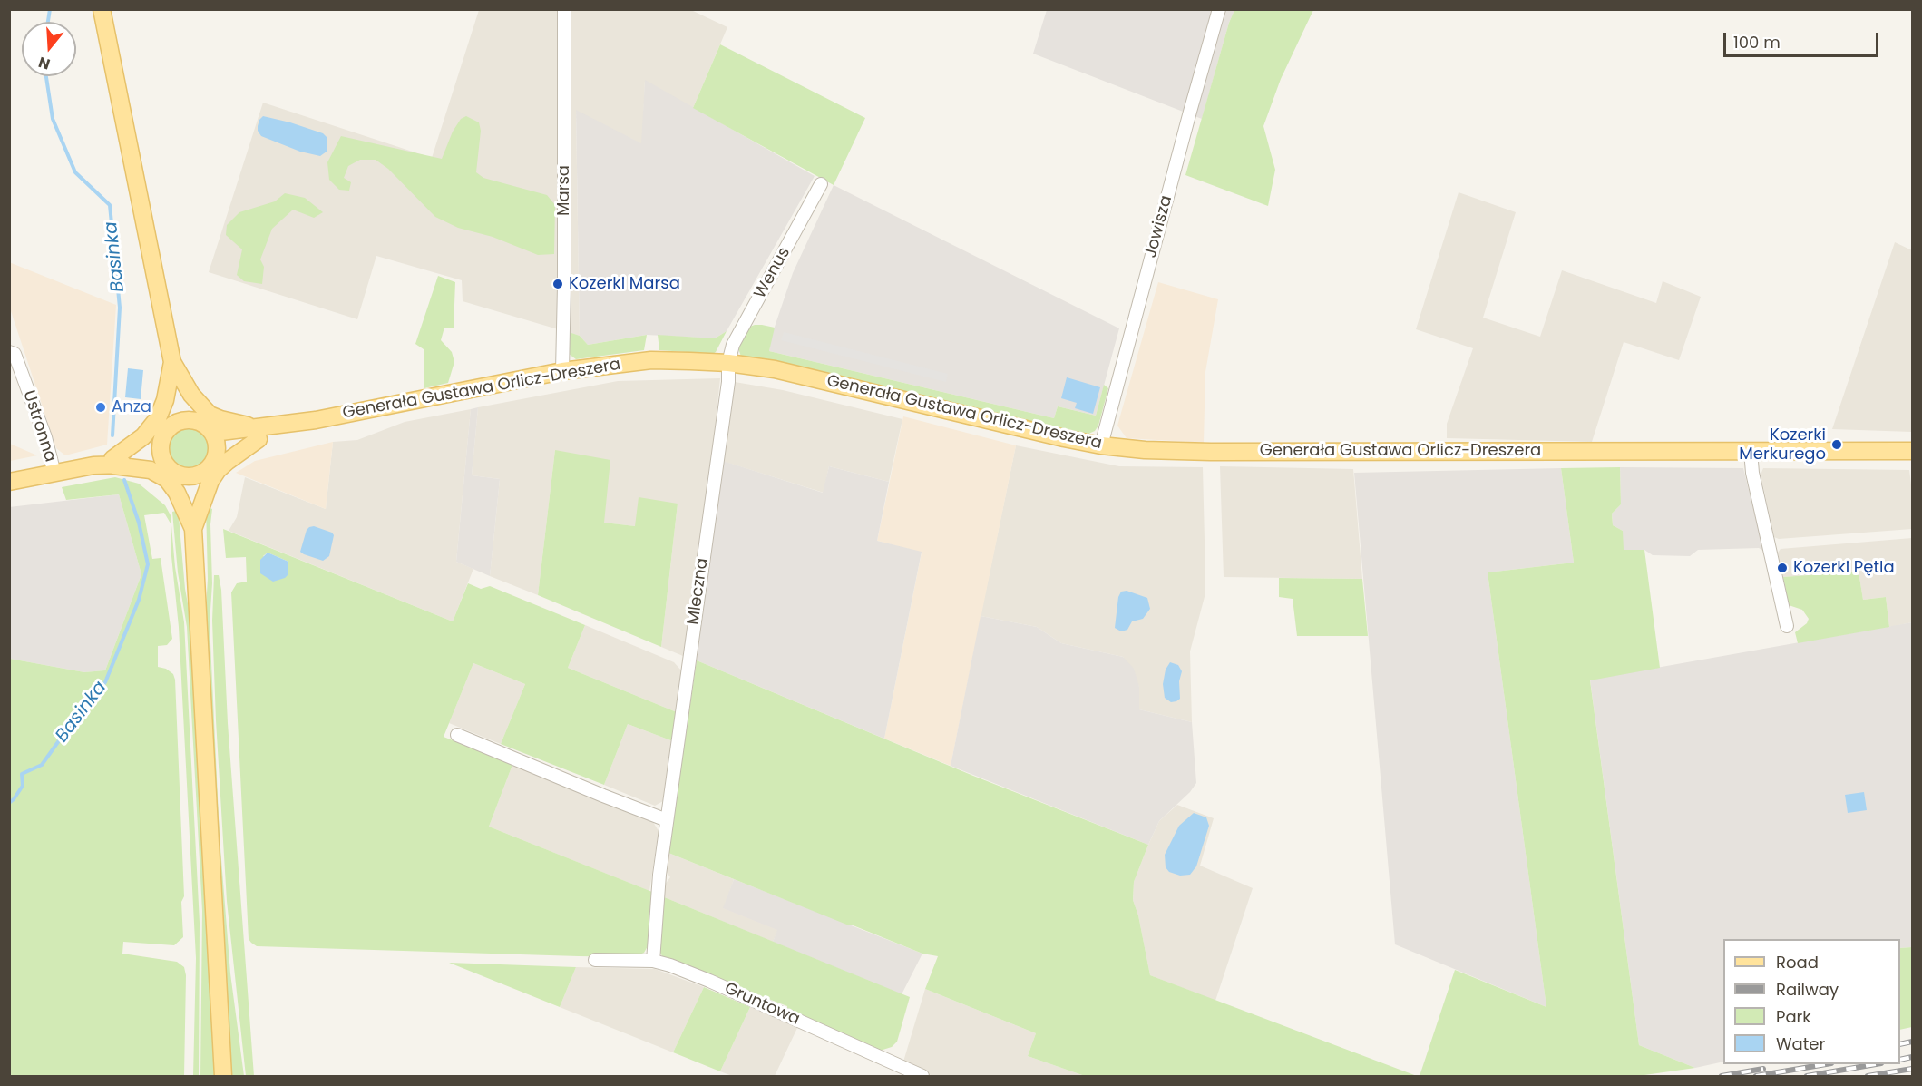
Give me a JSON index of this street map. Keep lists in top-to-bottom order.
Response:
{
  "streets": {
    "main road": ["Generała Gustawa Orlicz-Dreszera"],
    "street": [
      "Marsa",
      "Jowisza",
      "Wenus",
      "Ustronna",
      "Mleczna",
      "Gruntowa"
    ]
  },
  "crossings": [
    ["Marsa", "Generała Gustawa Orlicz-Dreszera"],
    ["Jowisza", "Generała Gustawa Orlicz-Dreszera"],
    ["Wenus", "Generała Gustawa Orlicz-Dreszera"],
    ["Wenus", "Mleczna"],
    ["Generała Gustawa Orlicz-Dreszera", "Mleczna"],
    ["Mleczna", "Gruntowa"]
  ],
  "water": ["Basinka"],
  "places": [
    "Kozerki Marsa",
    "Anza",
    "Kozerki Merkurego",
    "Kozerki Pętla"
  ],
  "legend": [
    "Road",
    "Railway",
    "Park",
    "Water"
  ],
  "scale_bar": "100 m",
  "north": "bottom"
}
